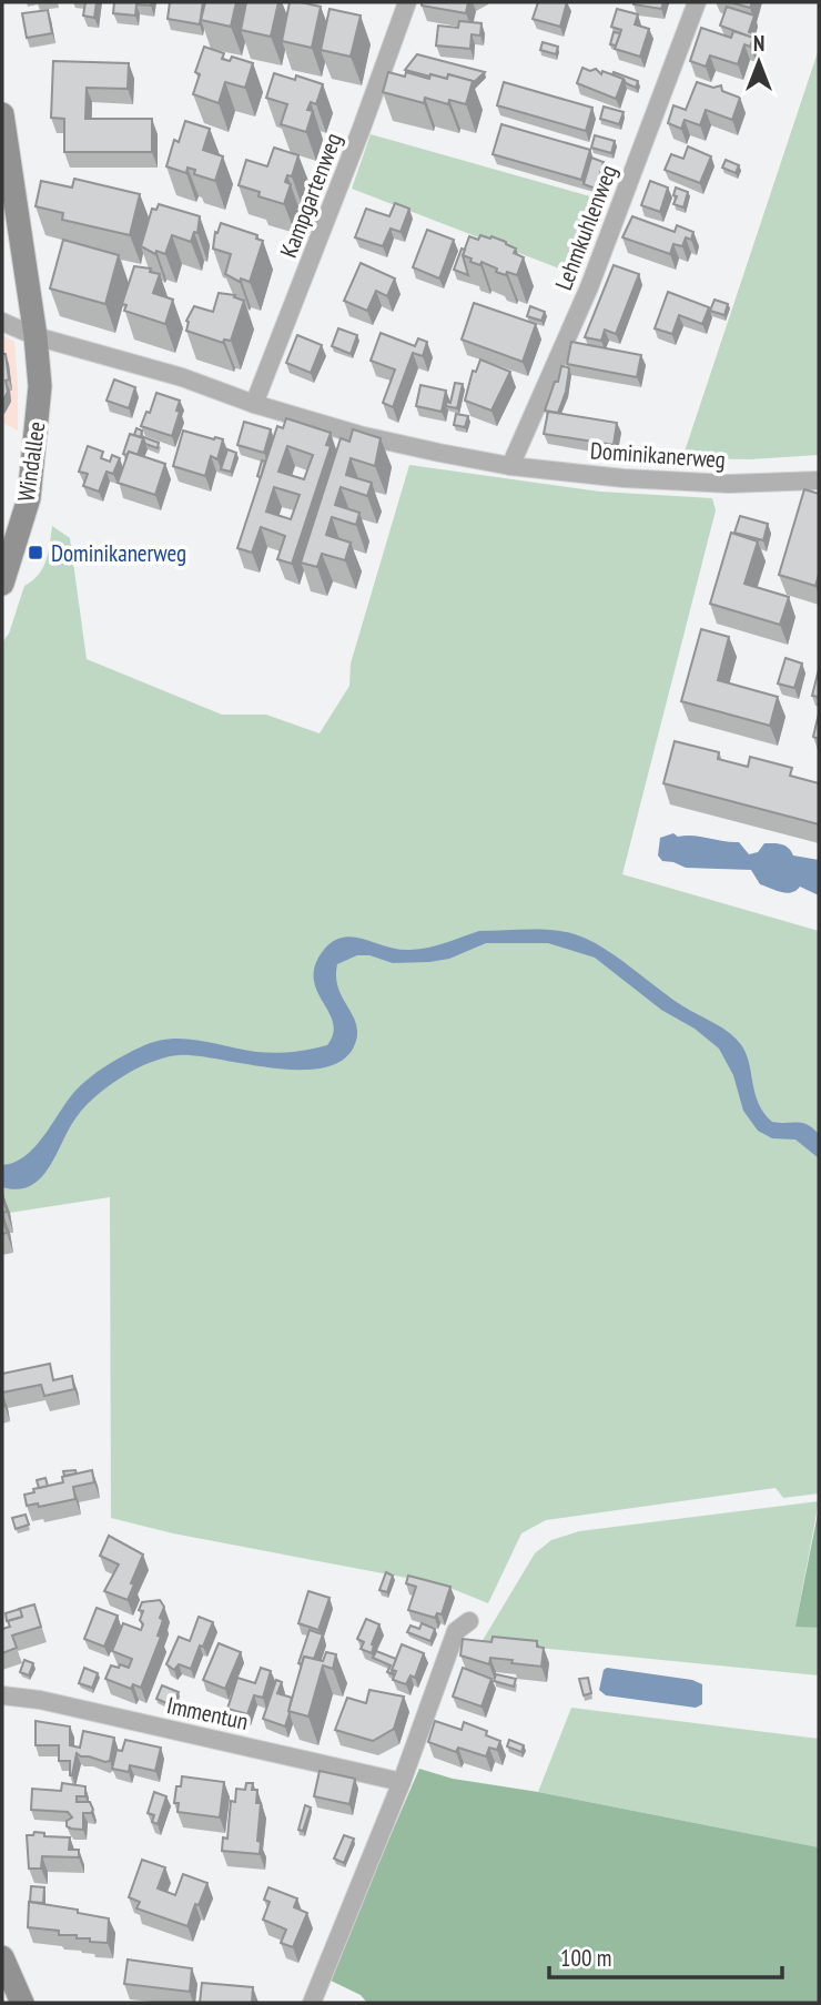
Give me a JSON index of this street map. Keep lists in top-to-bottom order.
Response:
{
  "streets": {
    "main road": ["Windallee"],
    "street": [
      "Kampgartenweg",
      "Lehmkuhlenweg",
      "Dominikanerweg",
      "Immentun"
    ]
  },
  "crossings": [
    ["Kampgartenweg", "Dominikanerweg"],
    ["Lehmkuhlenweg", "Dominikanerweg"],
    ["Dominikanerweg", "Windallee"]
  ],
  "places": {
    "transit": ["Dominikanerweg"]
  },
  "scale_bar": "100 m",
  "north": "top"
}
